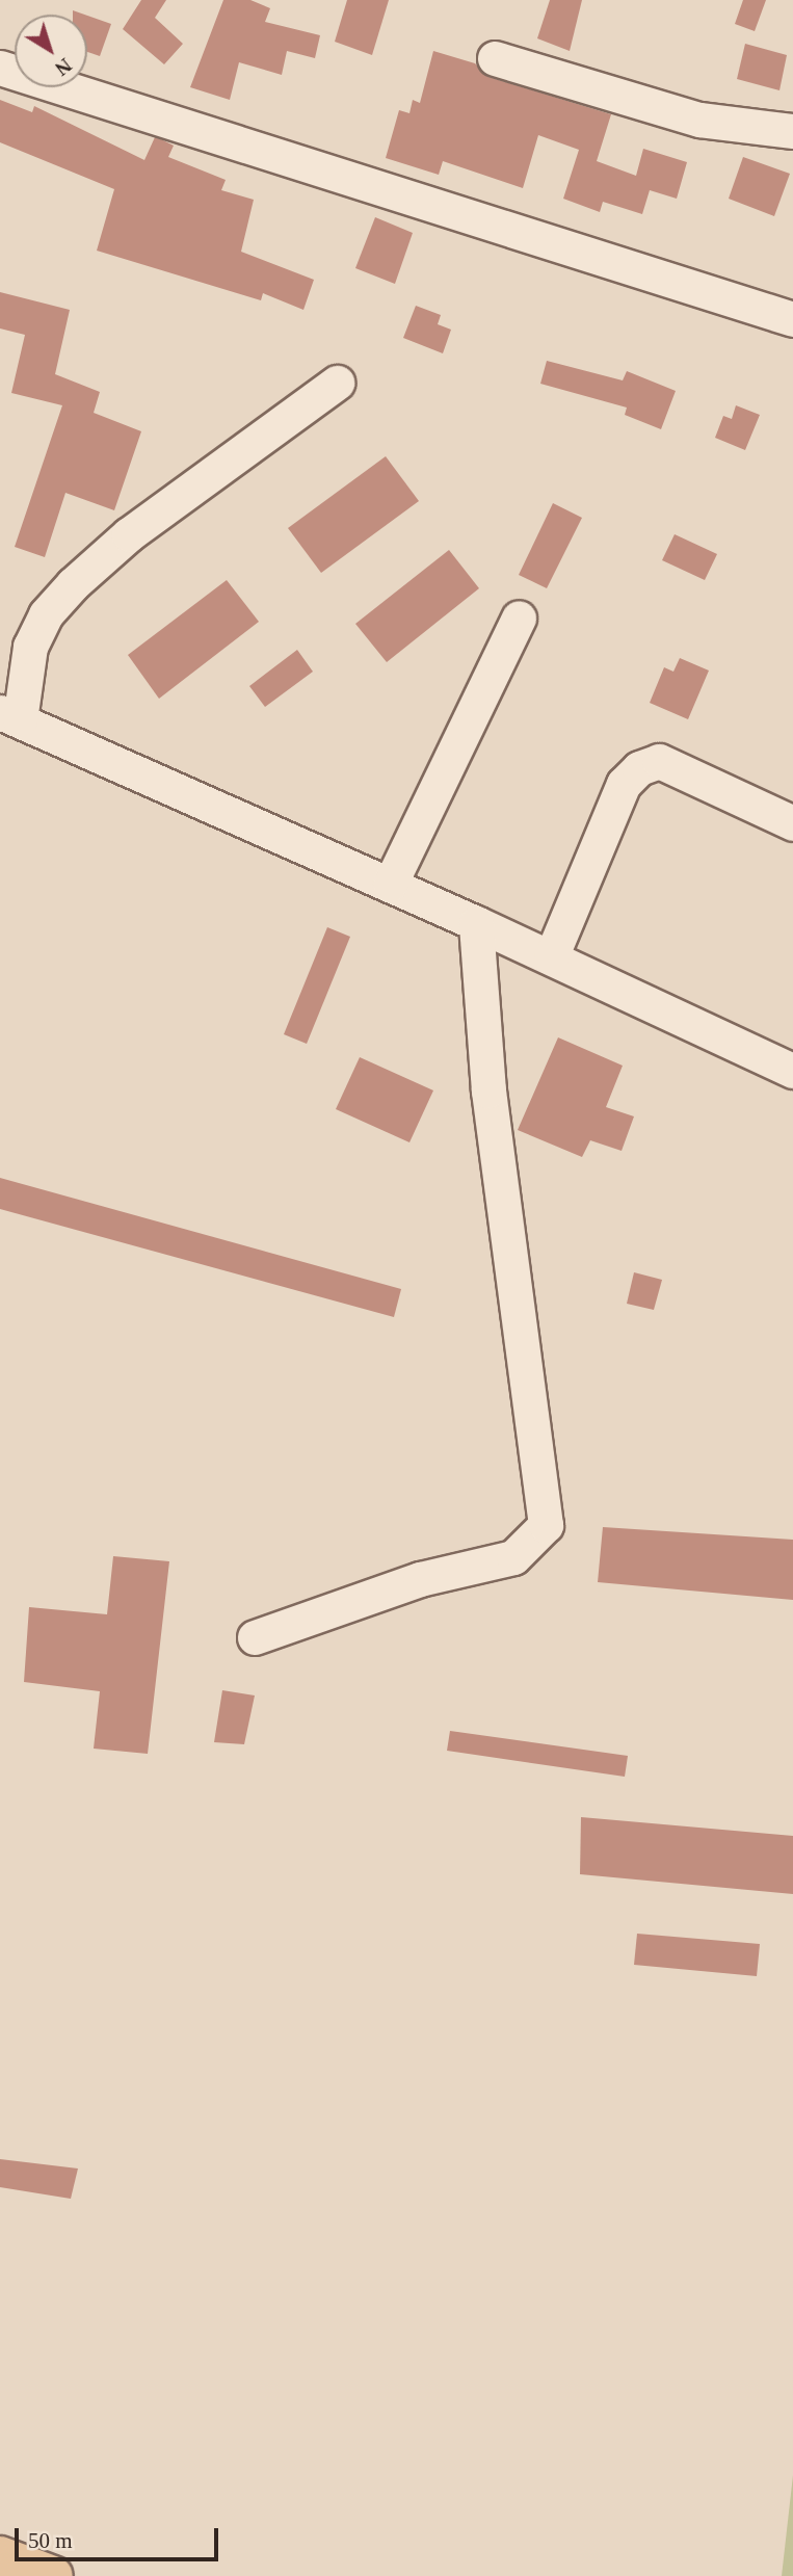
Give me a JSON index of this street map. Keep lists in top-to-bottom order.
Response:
{
  "scale_bar": "50 m",
  "north": "bottom right"
}
